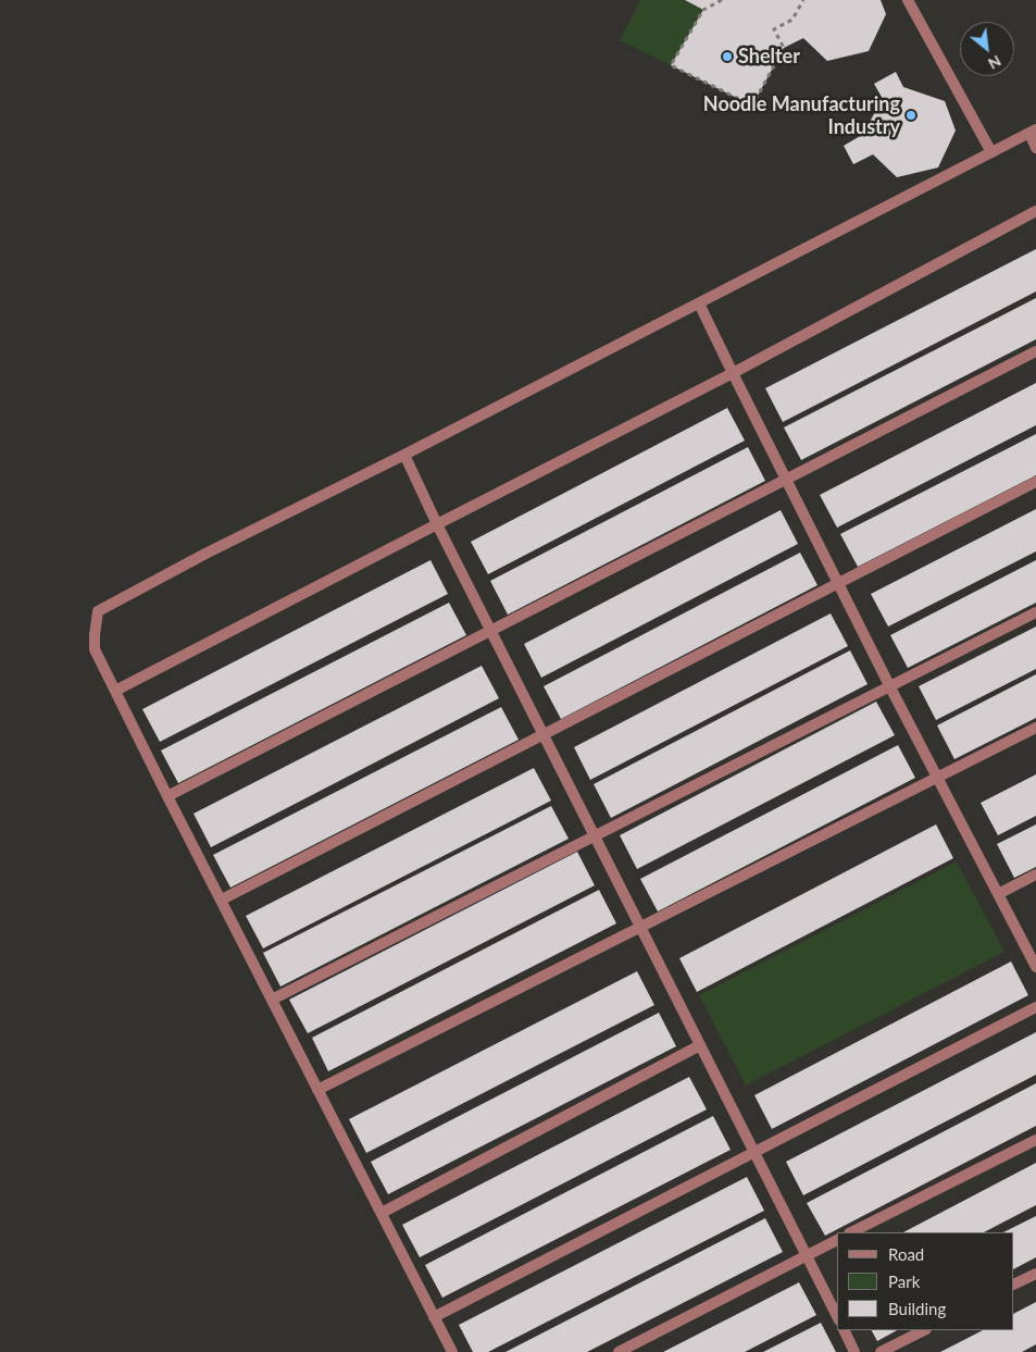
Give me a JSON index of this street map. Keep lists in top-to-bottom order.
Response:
{
  "places": ["Shelter", "Noodle Manufacturing Industry"],
  "legend": ["Road", "Park", "Building"],
  "north": "bottom right"
}
